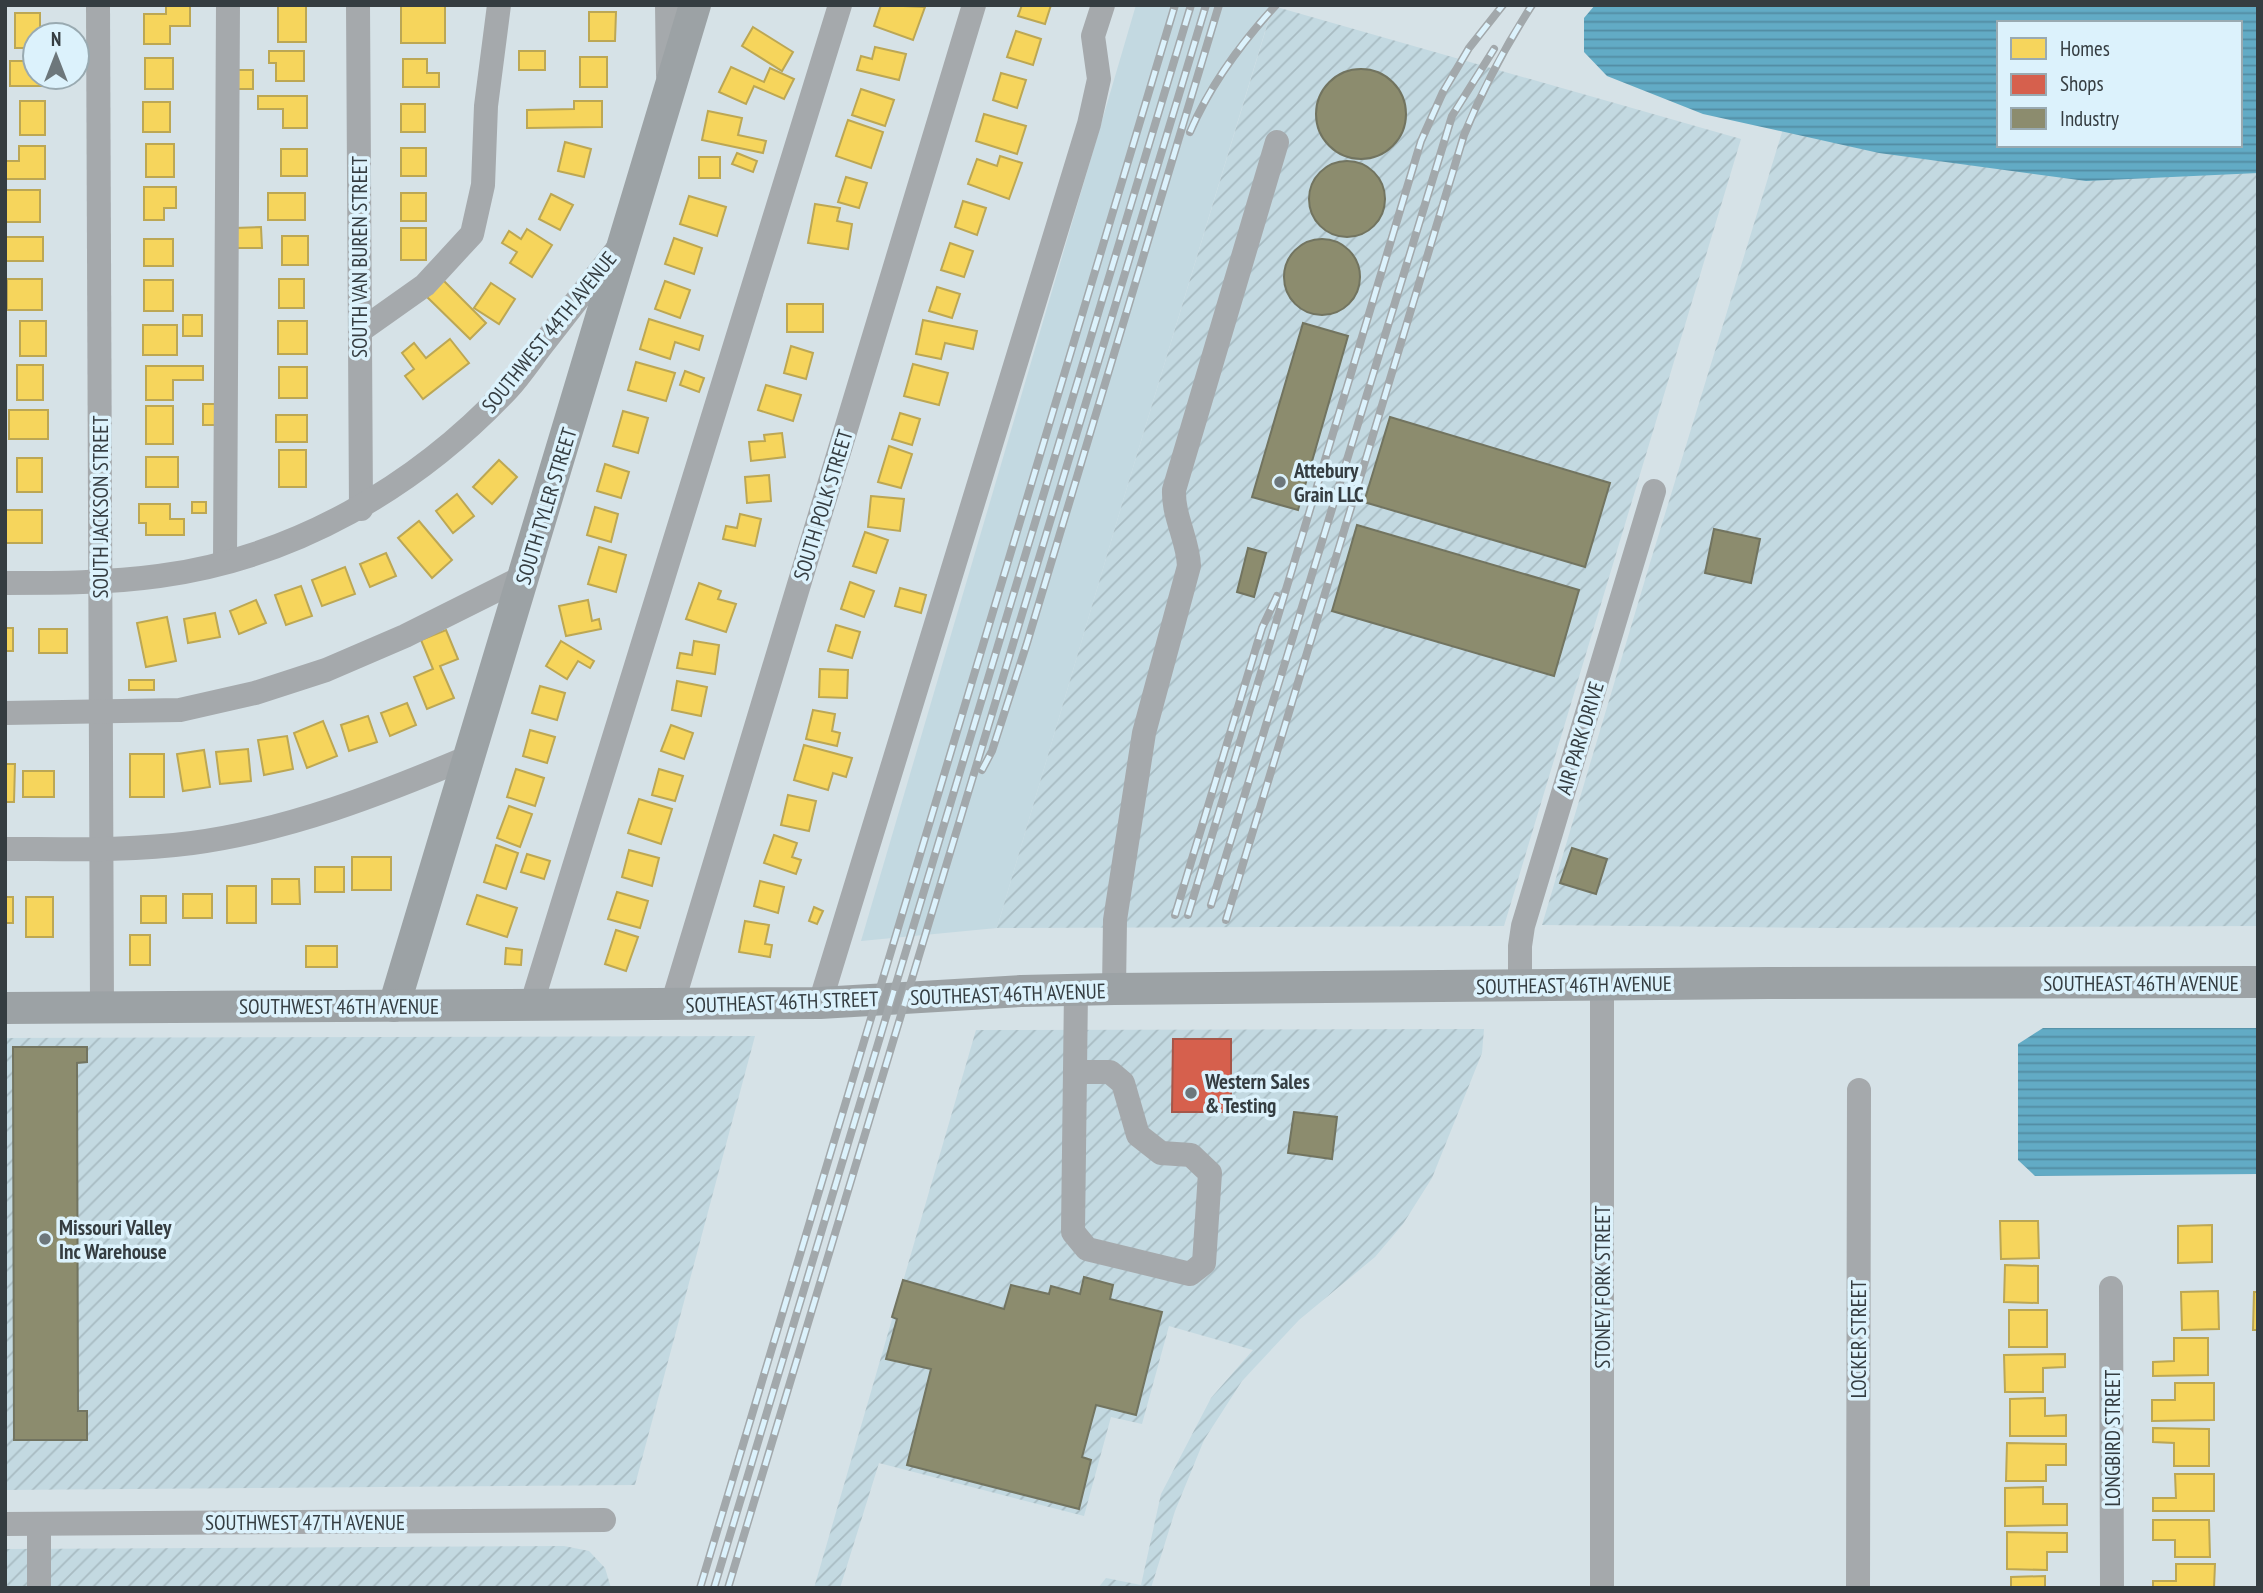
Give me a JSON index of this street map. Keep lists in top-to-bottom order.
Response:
{
  "streets": {
    "main road": [
      "SOUTH TYLER STREET",
      "SOUTHEAST 46TH AVENUE",
      "SOUTHEAST 46TH STREET",
      "SOUTHWEST 46TH AVENUE"
    ],
    "street": [
      "SOUTH VAN BUREN STREET",
      "SOUTHWEST 44TH AVENUE",
      "SOUTH POLK STREET",
      "SOUTH JACKSON STREET",
      "AIR PARK DRIVE",
      "STONEY FORK STREET",
      "LOCKER STREET",
      "LONGBIRD STREET",
      "SOUTHWEST 47TH AVENUE"
    ]
  },
  "crossings": [
    ["SOUTH VAN BUREN STREET", "SOUTHWEST 44TH AVENUE"],
    ["SOUTHWEST 44TH AVENUE", "SOUTH TYLER STREET"],
    ["SOUTHWEST 44TH AVENUE", "SOUTH JACKSON STREET"],
    ["SOUTH POLK STREET", "SOUTHEAST 46TH STREET"],
    ["SOUTH POLK STREET", "SOUTHWEST 46TH AVENUE"],
    ["SOUTH TYLER STREET", "SOUTHWEST 46TH AVENUE"],
    ["SOUTH JACKSON STREET", "SOUTHWEST 46TH AVENUE"],
    ["AIR PARK DRIVE", "SOUTHEAST 46TH AVENUE"],
    ["SOUTHEAST 46TH AVENUE", "SOUTHEAST 46TH STREET"],
    ["SOUTHEAST 46TH AVENUE", "STONEY FORK STREET"],
    ["SOUTHEAST 46TH STREET", "SOUTHWEST 46TH AVENUE"]
  ],
  "places": ["Attebury Grain LLC", "Western Sales & Testing", "Missouri Valley Inc Warehouse"],
  "legend": ["Homes", "Shops", "Industry"],
  "north": "top"
}
